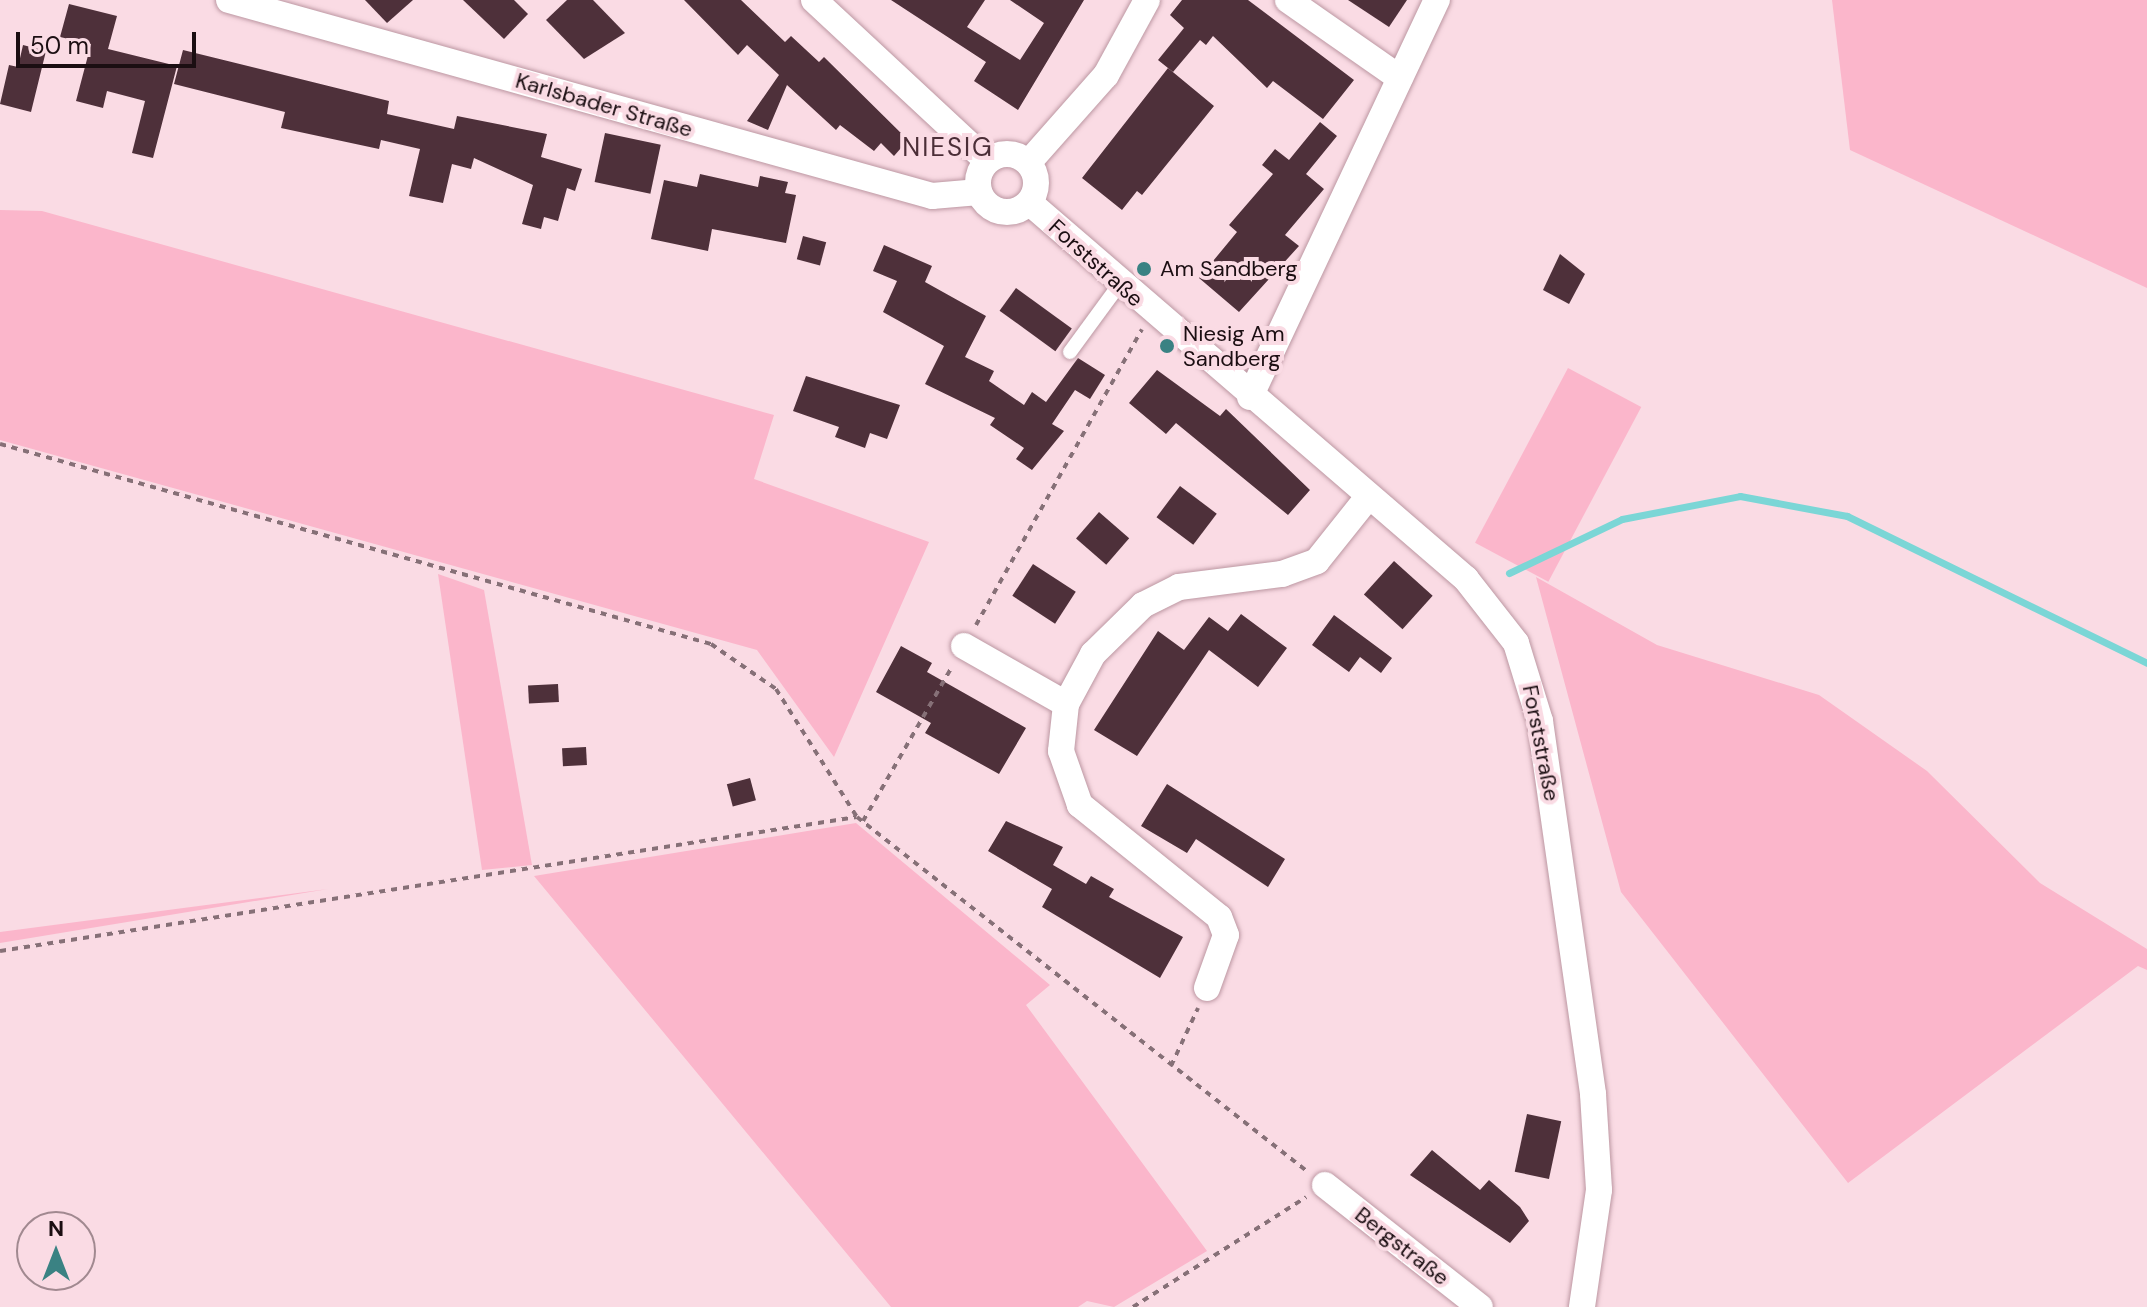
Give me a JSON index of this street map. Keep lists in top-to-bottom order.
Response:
{
  "streets": {
    "street": ["Karlsbader Straße", "Forststraße", "Bergstraße"]
  },
  "crossings": [
    ["Karlsbader Straße", "Forststraße"]
  ],
  "districts": ["NIESIG"],
  "places": ["Am Sandberg", "Niesig Am Sandberg"],
  "scale_bar": "50 m",
  "north": "top"
}
